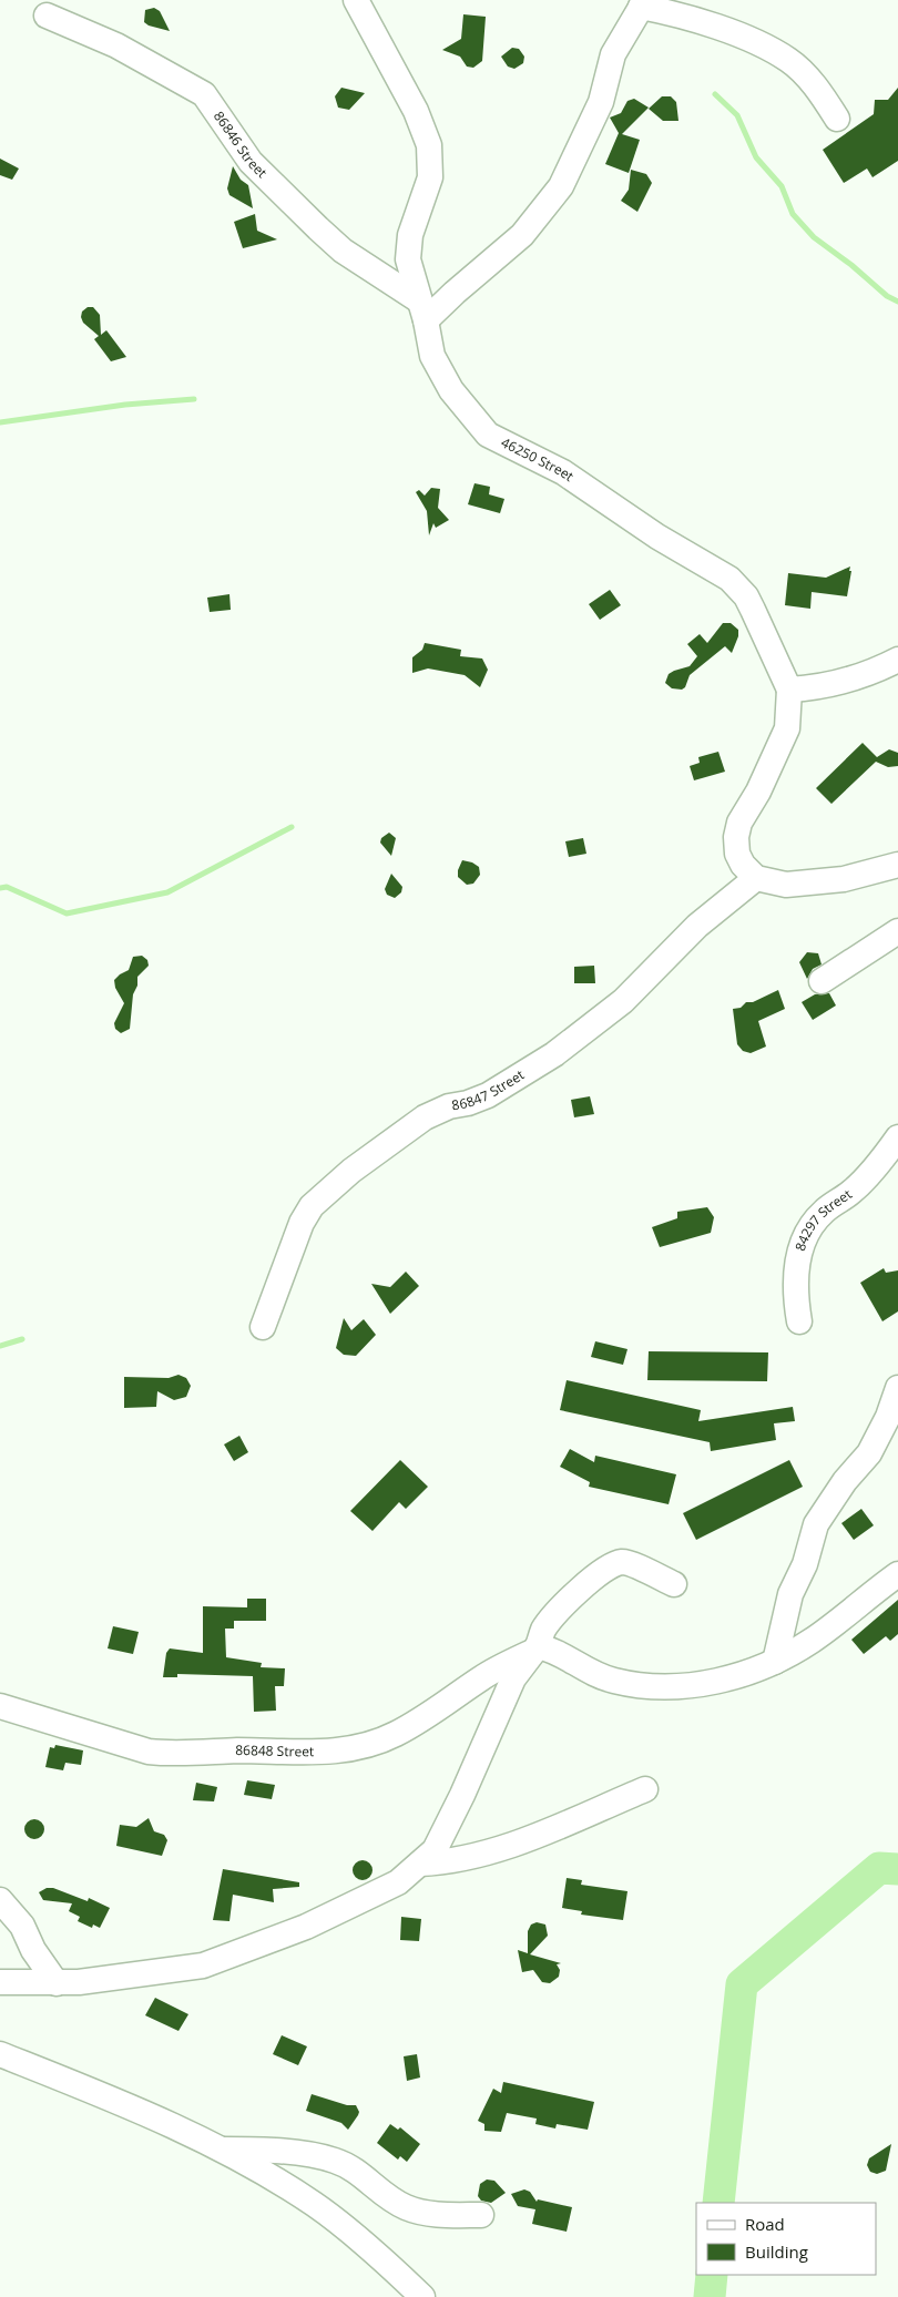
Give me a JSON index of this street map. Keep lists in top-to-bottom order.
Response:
{
  "streets": {
    "street": [
      "86846 Street",
      "46250 Street",
      "86847 Street",
      "84297 Street",
      "86848 Street"
    ]
  },
  "crossings": [
    ["86846 Street", "46250 Street"]
  ],
  "legend": ["Road", "Building"]
}
